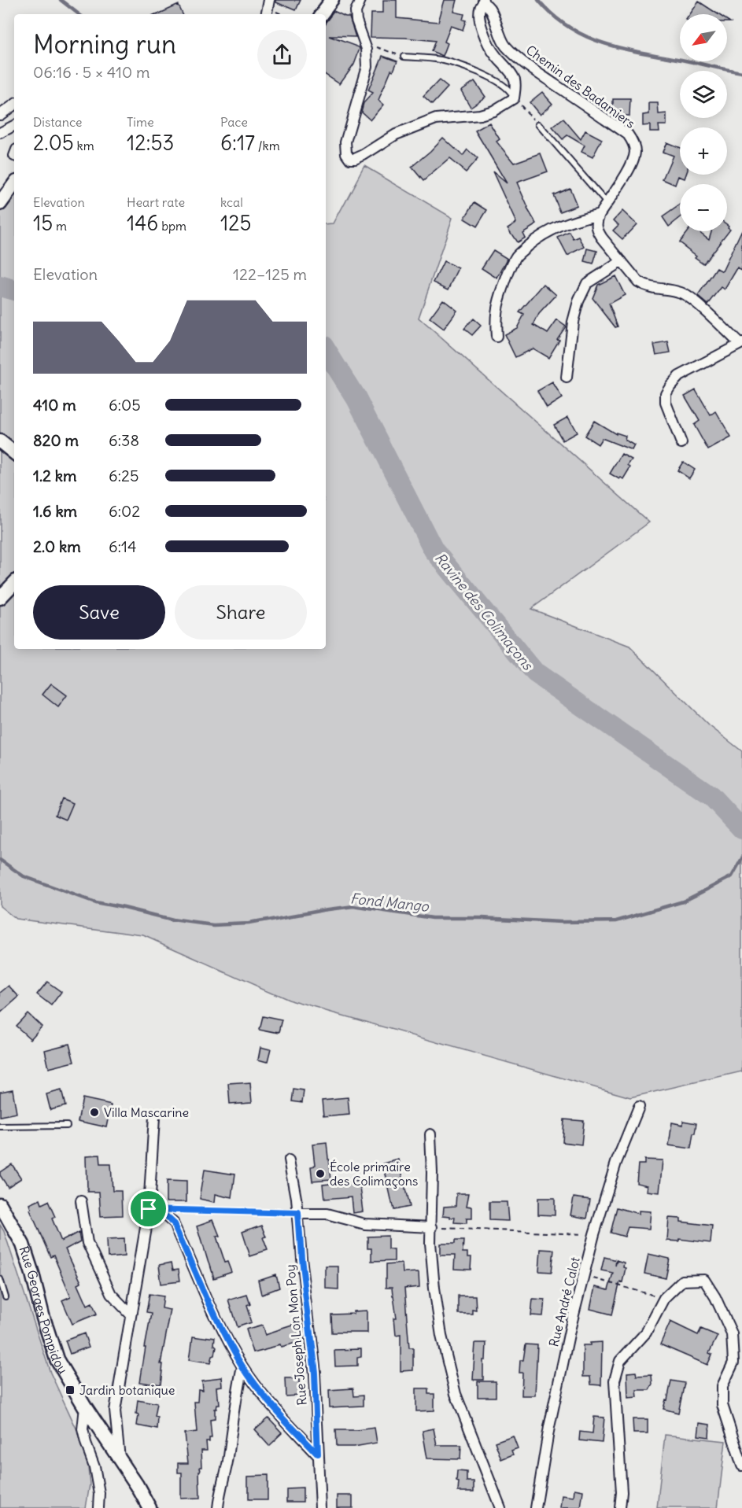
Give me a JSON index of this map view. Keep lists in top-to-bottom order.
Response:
{
  "streets": {
    "main road": ["Rue Georges Pompidou"],
    "street": ["Chemin des Badamiers", "Rue André Calot", "Rue Joseph Lon Mon Poy"]
  },
  "water": ["Ravine des Colimaçons", "Fond Mango"],
  "places": {
    "other": ["Villa Mascarine", "École primaire des Colimaçons"],
    "transit": ["Jardin botanique"]
  },
  "north": "bottom left",
  "page": {
    "map_buttons": ["+", "−"],
    "heading": ["Morning run", "06:16 · 5 × 410 m"],
    "stats": [
      ["Distance", "2.05 km"],
      ["Time", "12:53"],
      ["Pace", "6:17 /km"],
      ["Elevation", "15 m"],
      ["Heart rate", "146 bpm"],
      ["kcal", "125"]
    ],
    "chart": ["Elevation", "122–125 m"],
    "list": [
      {
        "name": "410 m",
        "note": "6:05"
      },
      {
        "name": "820 m",
        "note": "6:38"
      },
      {
        "name": "1.2 km",
        "note": "6:25"
      },
      {
        "name": "1.6 km",
        "note": "6:02"
      },
      {
        "name": "2.0 km",
        "note": "6:14"
      }
    ],
    "buttons": ["Save", "Share"]
  }
}
